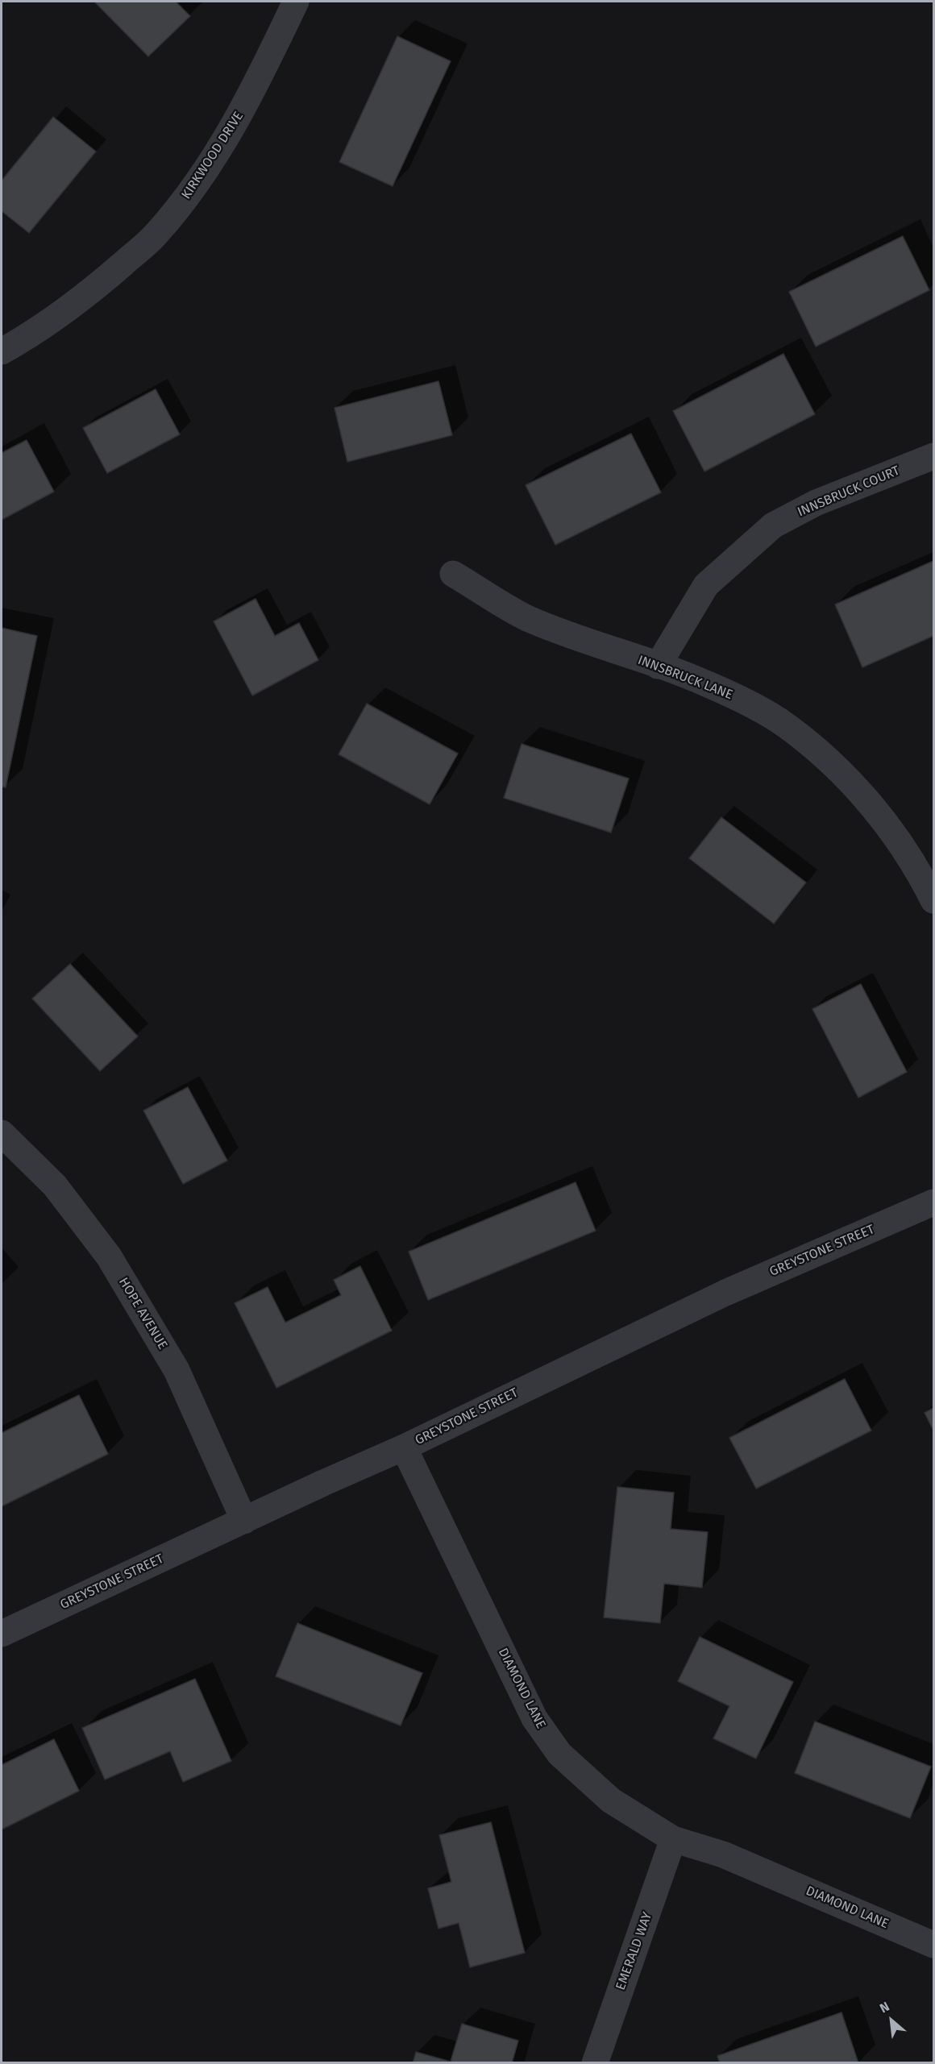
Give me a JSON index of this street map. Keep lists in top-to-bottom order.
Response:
{
  "streets": {
    "street": [
      "KIRKWOOD DRIVE",
      "INNSBRUCK COURT",
      "INNSBRUCK LANE",
      "GREYSTONE STREET",
      "HOPE AVENUE",
      "DIAMOND LANE",
      "EMERALD WAY"
    ]
  },
  "crossings": [
    ["INNSBRUCK COURT", "INNSBRUCK LANE"],
    ["GREYSTONE STREET", "HOPE AVENUE"],
    ["GREYSTONE STREET", "DIAMOND LANE"],
    ["DIAMOND LANE", "EMERALD WAY"]
  ],
  "north": "top left"
}
